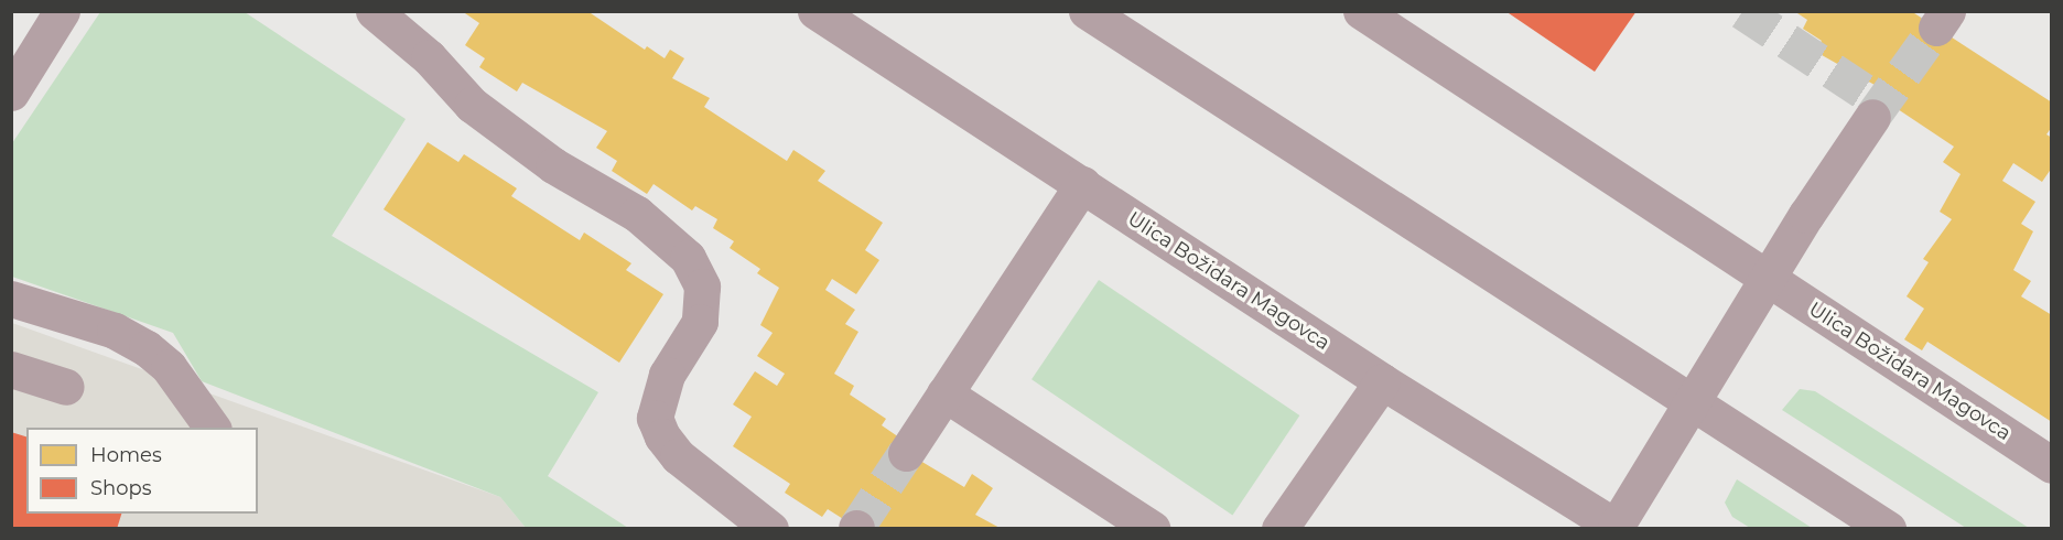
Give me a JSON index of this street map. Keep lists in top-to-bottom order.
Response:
{
  "streets": {
    "street": ["Ulica Božidara Magovca"]
  },
  "legend": ["Homes", "Shops"]
}
